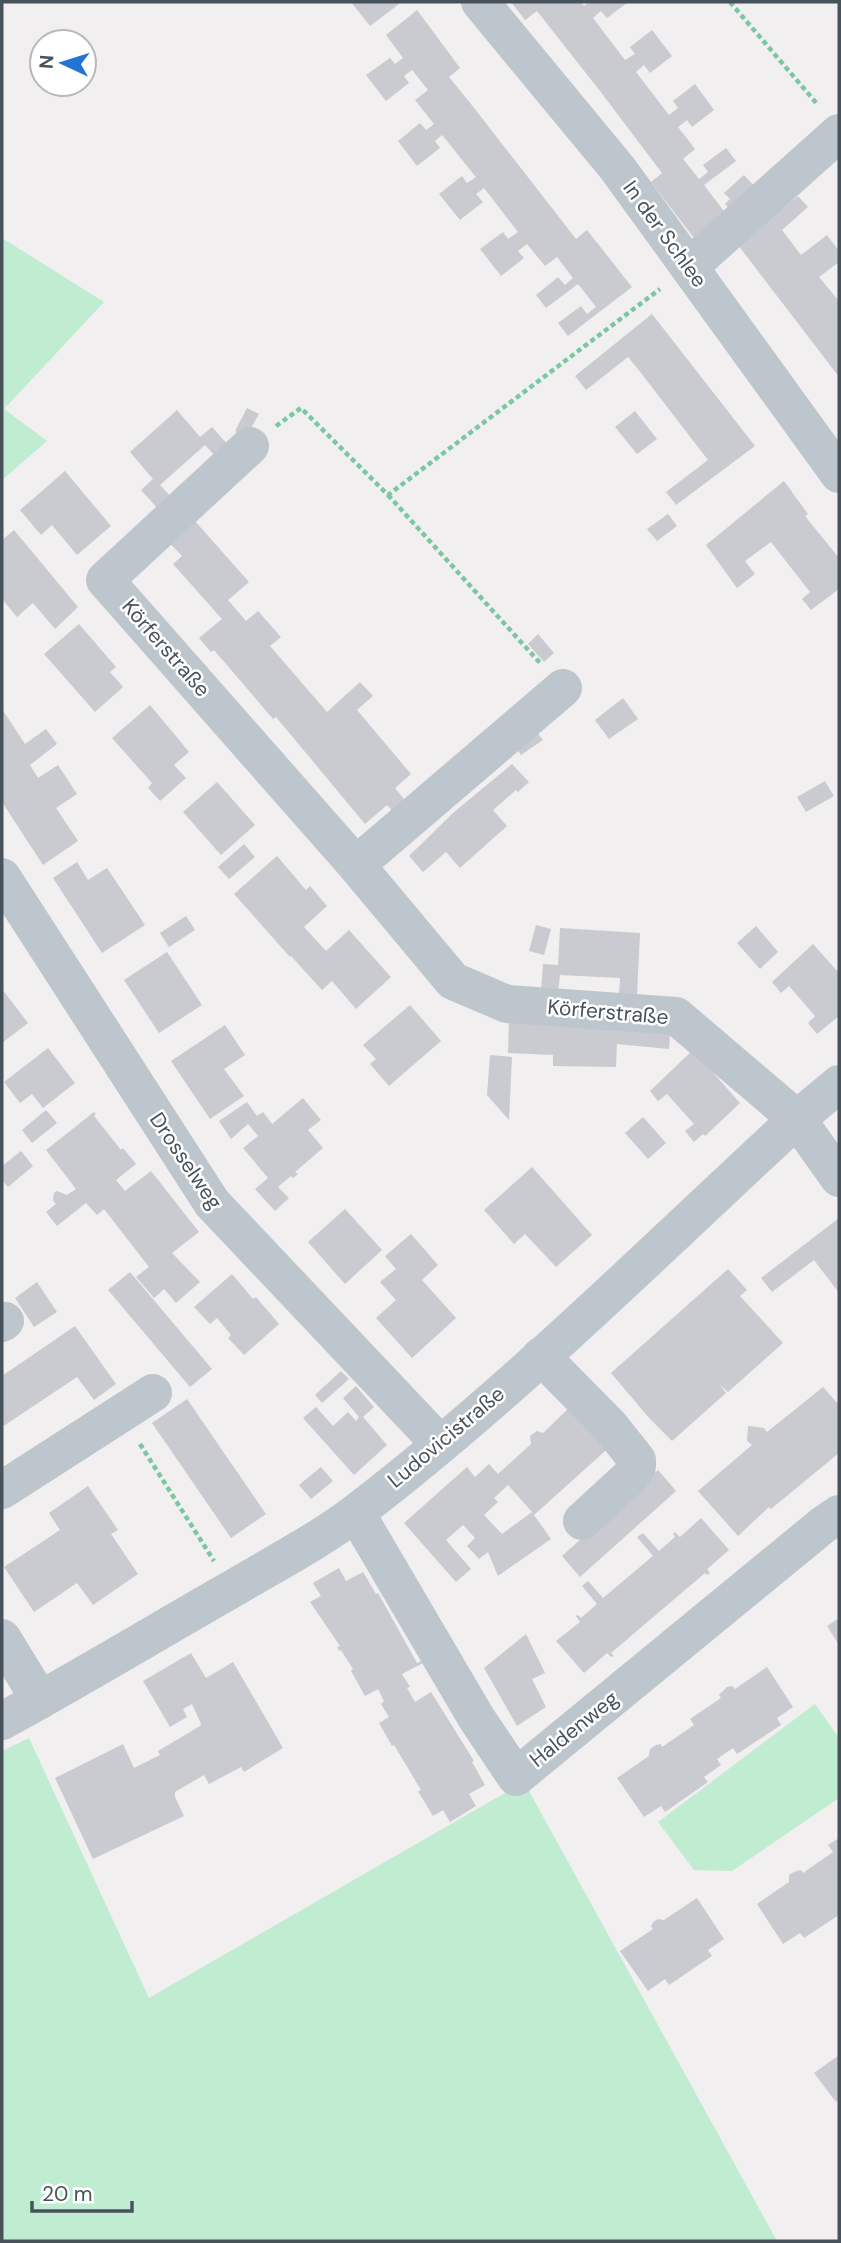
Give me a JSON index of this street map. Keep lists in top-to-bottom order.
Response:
{
  "streets": {
    "street": [
      "In der Schlee",
      "Körferstraße",
      "Drosselweg",
      "Ludovicistraße",
      "Haldenweg"
    ]
  },
  "crossings": [
    ["Körferstraße", "Ludovicistraße"],
    ["Drosselweg", "Ludovicistraße"],
    ["Ludovicistraße", "Haldenweg"]
  ],
  "scale_bar": "20 m",
  "north": "left"
}
